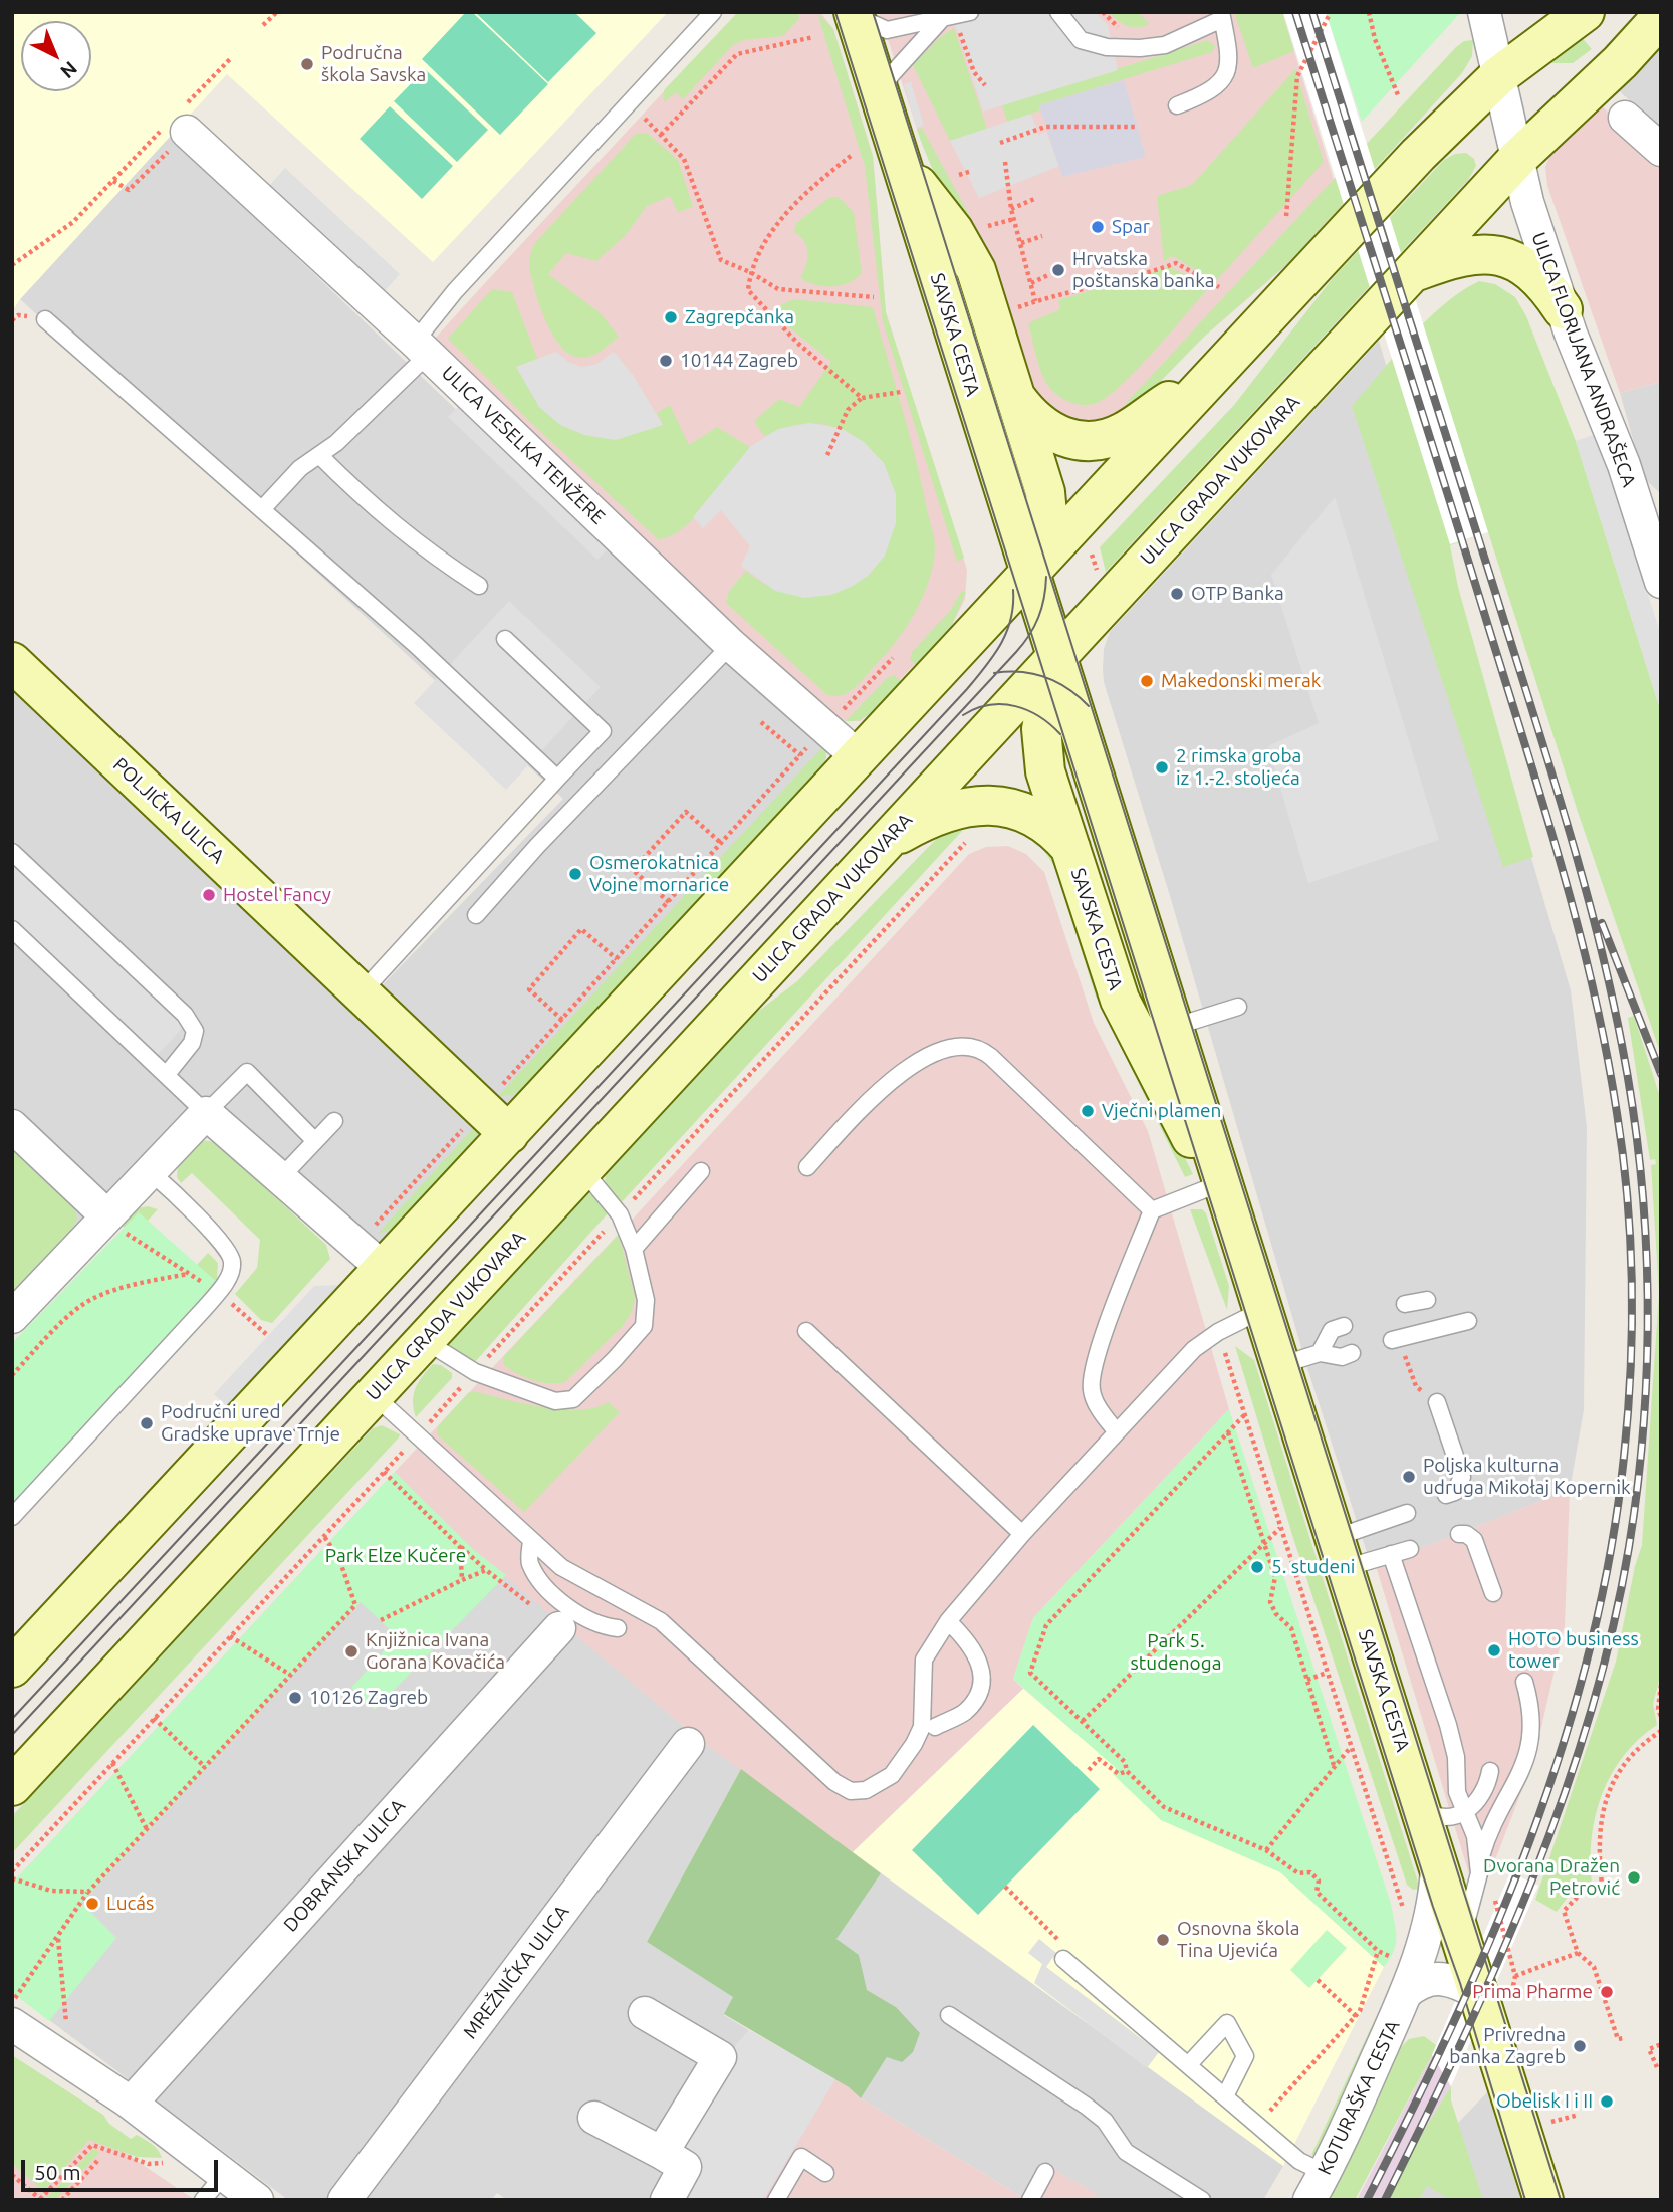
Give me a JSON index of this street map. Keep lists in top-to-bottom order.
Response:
{
  "streets": {
    "main road": ["SAVSKA CESTA", "ULICA GRADA VUKOVARA", "POLJIČKA ULICA"],
    "street": [
      "ULICA FLORIJANA ANDRAŠECA",
      "ULICA VESELKA TENŽERE",
      "DOBRANSKA ULICA",
      "MREŽNIČKA ULICA",
      "KOTURAŠKA CESTA"
    ]
  },
  "crossings": [
    ["SAVSKA CESTA", "ULICA GRADA VUKOVARA"],
    ["SAVSKA CESTA", "KOTURAŠKA CESTA"],
    ["ULICA FLORIJANA ANDRAŠECA", "ULICA GRADA VUKOVARA"]
  ],
  "parks": ["Park Elze Kučere", "Park 5. studenoga"],
  "places": [
    "Područna škola Savska",
    "Spar",
    "Hrvatska poštanska banka",
    "Zagrepčanka",
    "10144 Zagreb",
    "OTP Banka",
    "Makedonski merak",
    "2 rimska groba iz 1.-2. stoljeća",
    "Osmerokatnica Vojne mornarice",
    "Hostel Fancy",
    "Vječni plamen",
    "Područni ured Gradske uprave Trnje",
    "Poljska kulturna udruga Mikołaj Kopernik",
    "5. studeni",
    "HOTO business tower",
    "Knjižnica Ivana Gorana Kovačića",
    "10126 Zagreb",
    "Dvorana Dražen Petrović",
    "Lucás",
    "Osnovna škola Tina Ujevića",
    "Prima Pharme",
    "Privredna banka Zagreb",
    "Obelisk I i II"
  ],
  "scale_bar": "50 m",
  "north": "bottom right"
}
